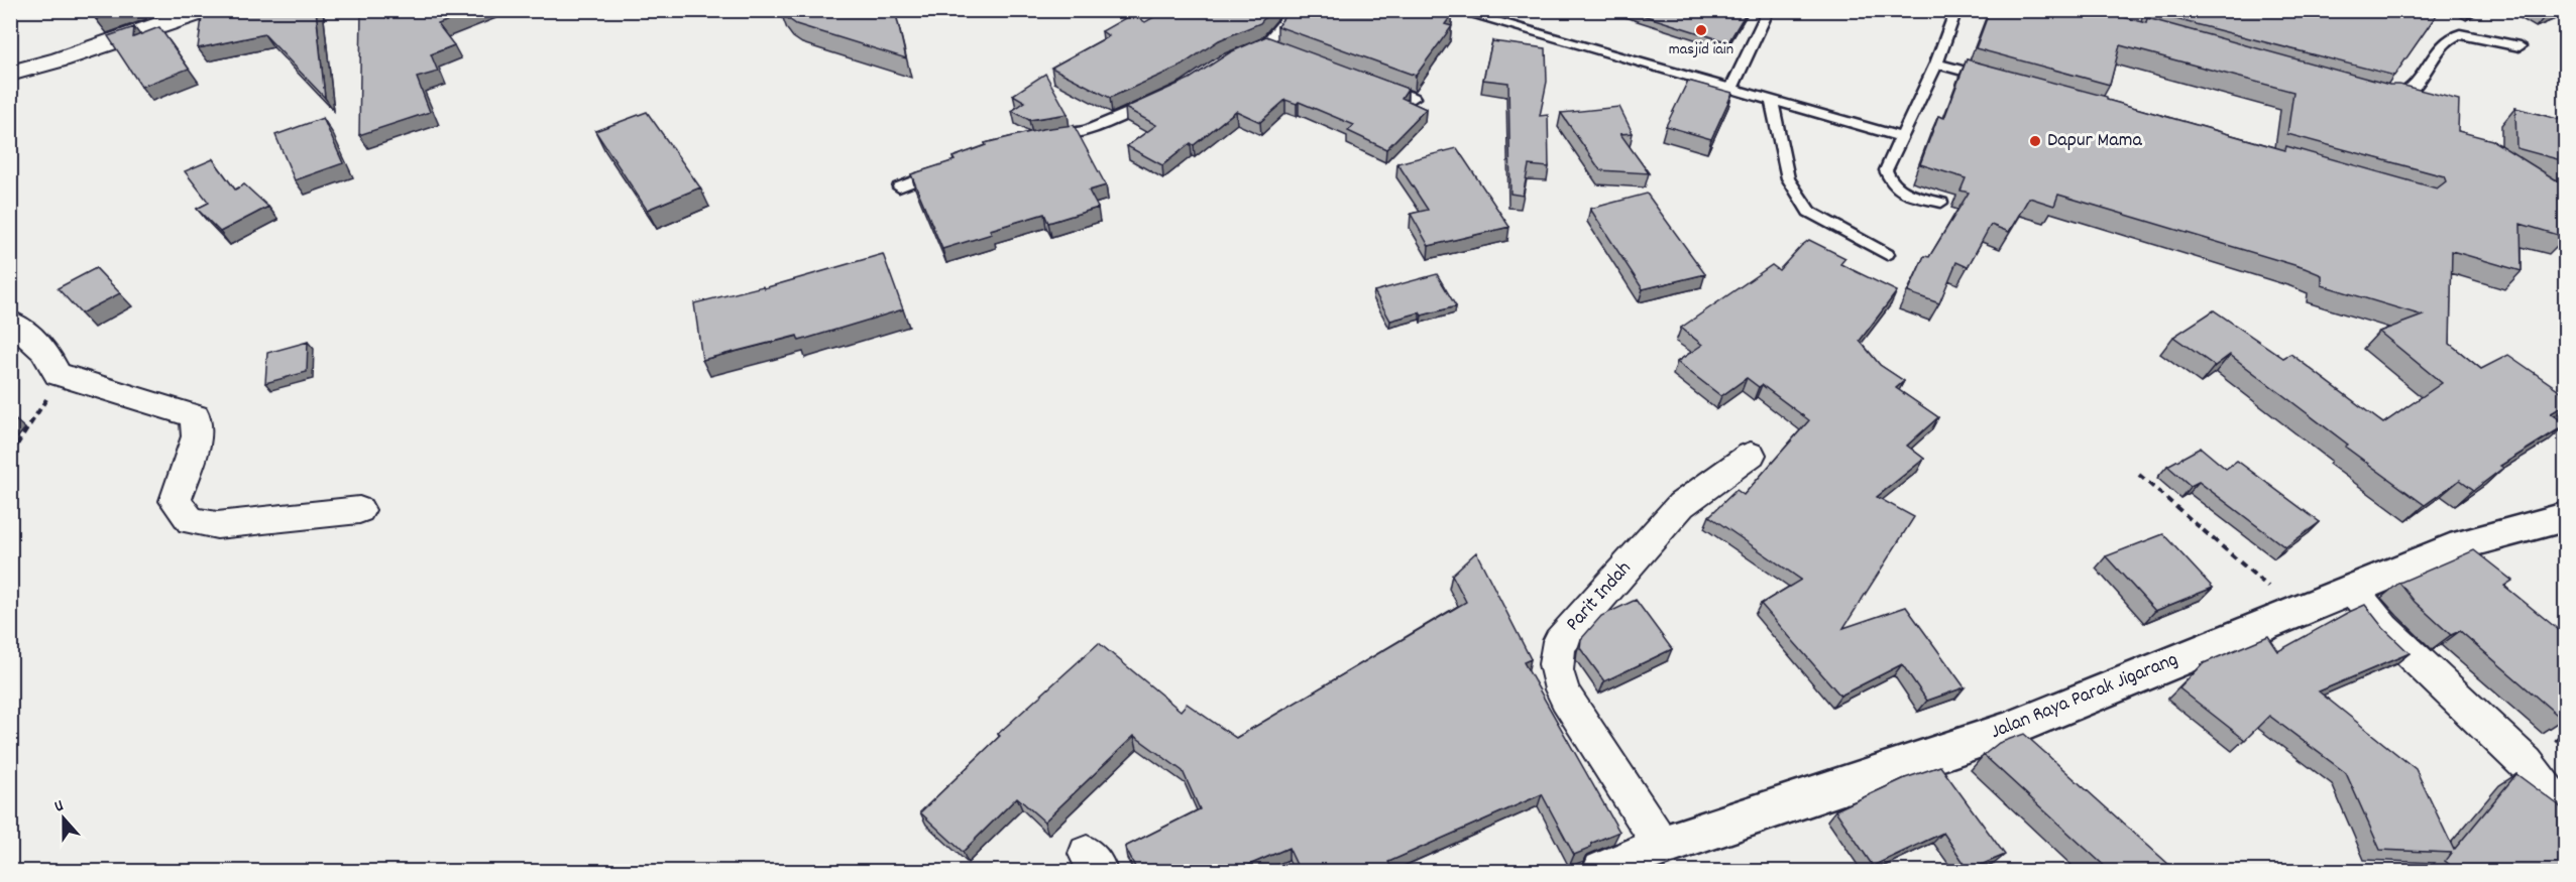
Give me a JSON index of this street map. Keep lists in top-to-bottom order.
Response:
{
  "streets": {
    "street": ["Parit Indah", "Jalan Raya Parak Jigarang"]
  },
  "crossings": [
    ["Parit Indah", "Jalan Raya Parak Jigarang"]
  ],
  "places": ["masjid iain", "Dapur Mama"],
  "north": "top"
}
